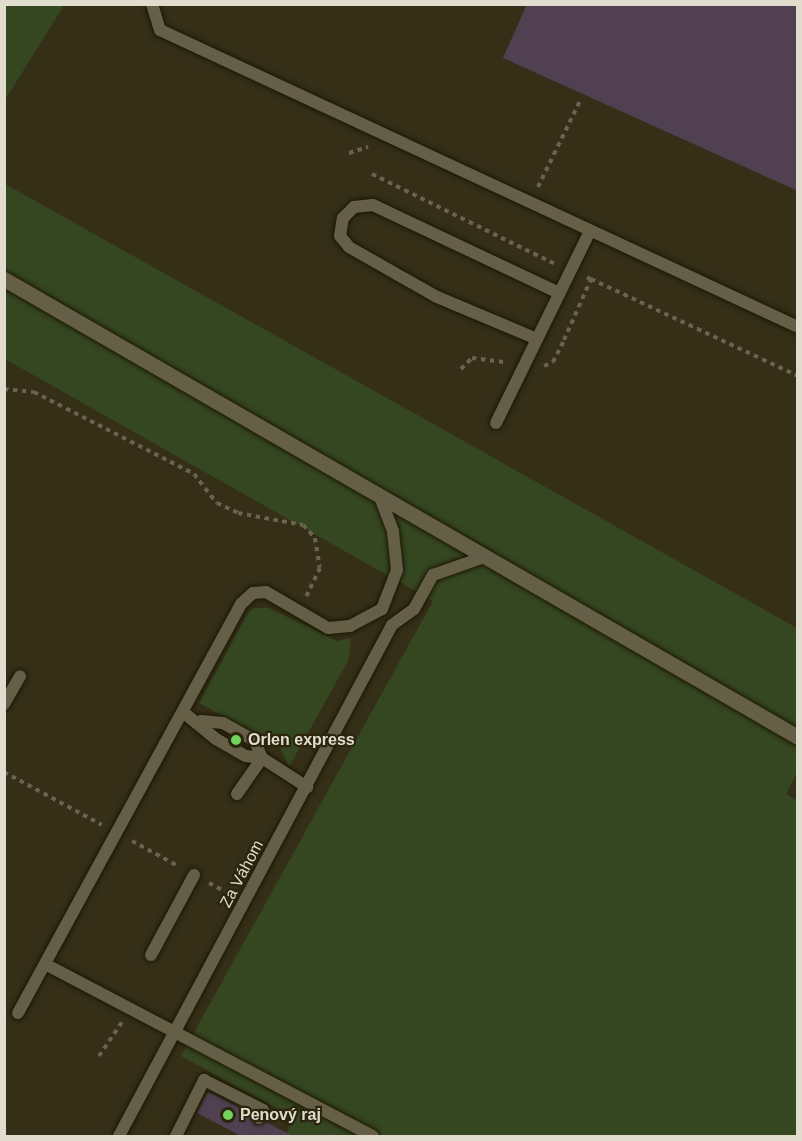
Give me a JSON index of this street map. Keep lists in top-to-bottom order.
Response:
{
  "streets": {
    "lane": ["Za Váhom"]
  },
  "places": ["Orlen express", "Penový raj"]
}
